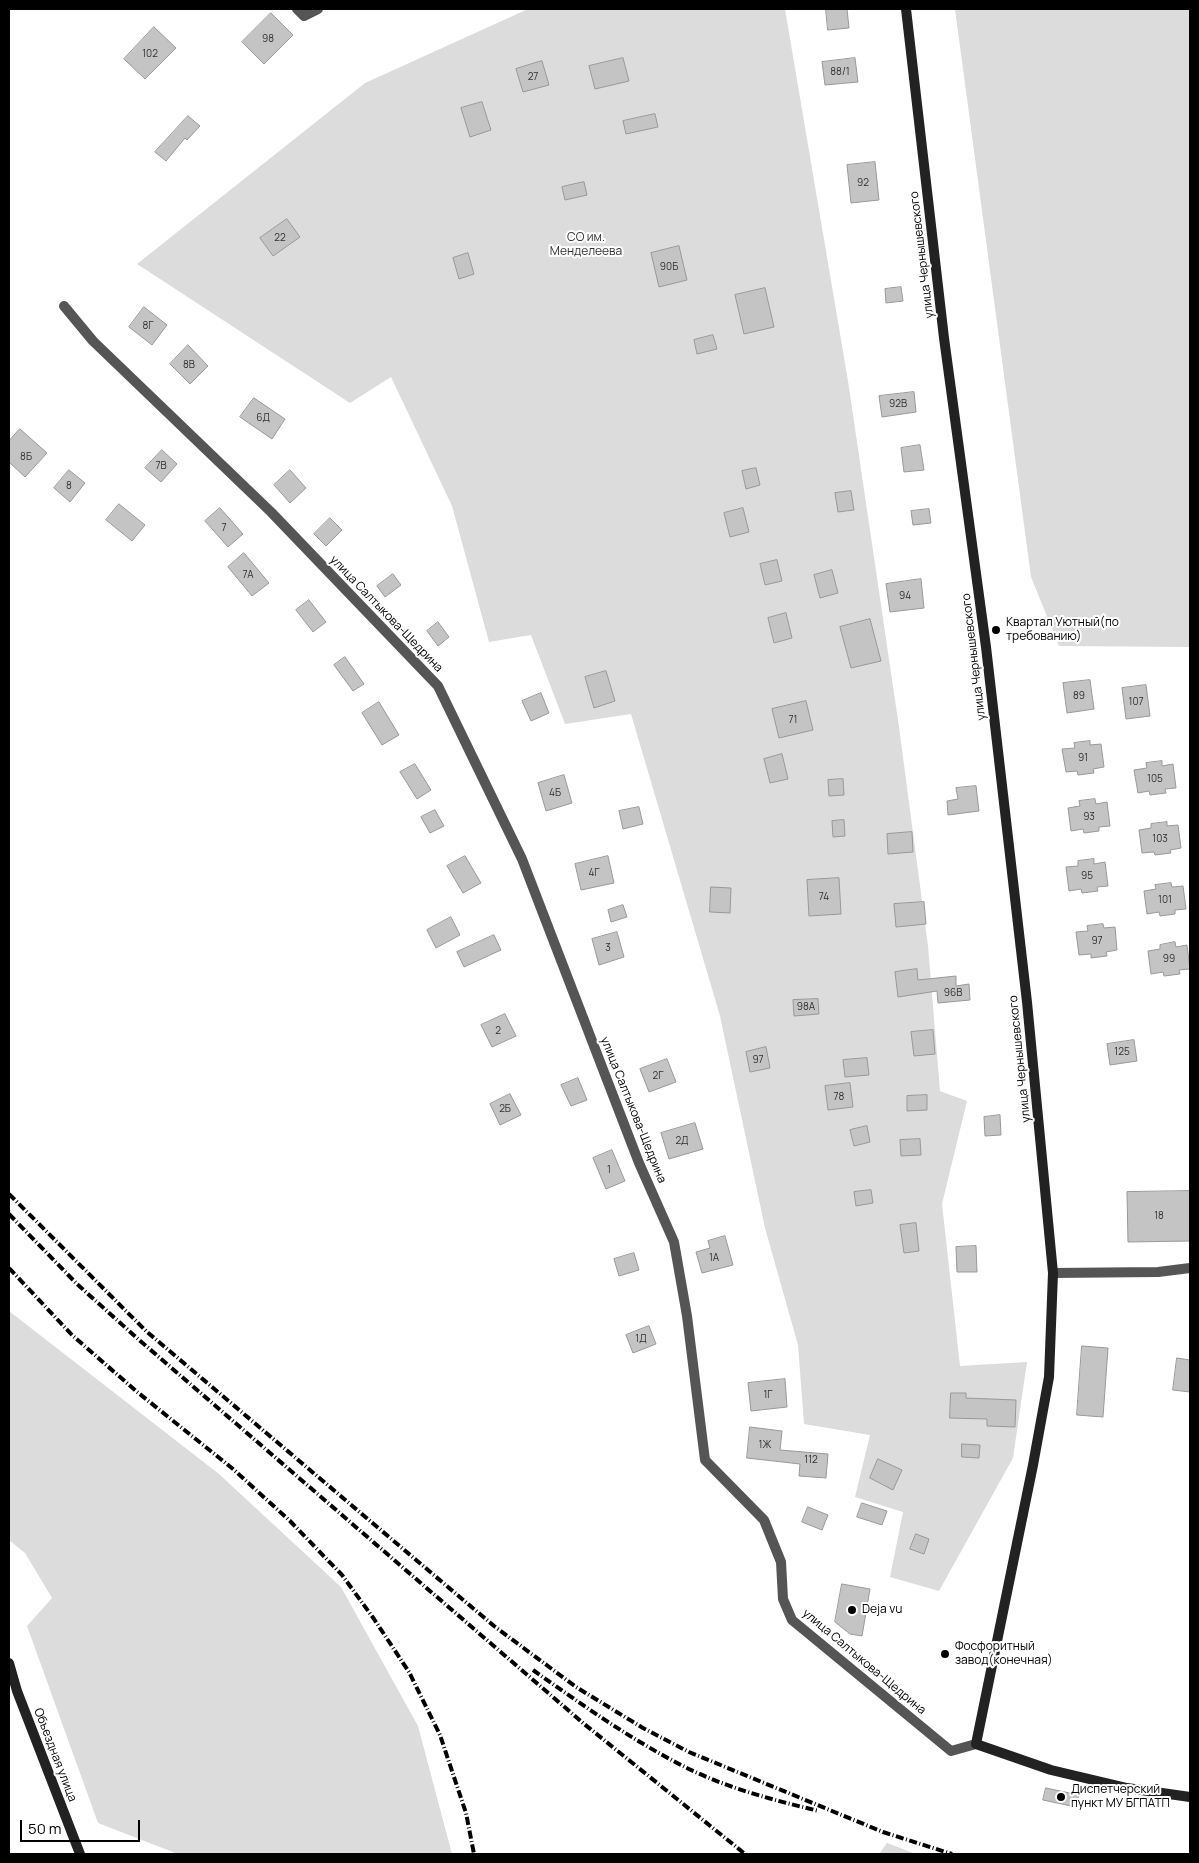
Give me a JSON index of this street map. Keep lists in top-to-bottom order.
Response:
{
  "streets": {
    "street": ["улица Чернышевского", "улица Салтыкова-Щедрина", "Объездная улица"]
  },
  "crossings": [
    ["улица Чернышевского", "улица Салтыкова-Щедрина"]
  ],
  "parks": ["СО им. Менделеева"],
  "places": [
    "Квартал Уютный(по требованию)",
    "Deja vu",
    "Фосфоритный завод(конечная)",
    "Диспетчерский пункт МУ БГПАТП"
  ],
  "house_numbers": [
    "98",
    "102",
    "88/1",
    "27",
    "92",
    "22",
    "90Б",
    "8Г",
    "8В",
    "92В",
    "6Д",
    "8Б",
    "7В",
    "8",
    "7",
    "7А",
    "94",
    "89",
    "107",
    "71",
    "91",
    "105",
    "4Б",
    "93",
    "103",
    "4Г",
    "95",
    "74",
    "101",
    "97",
    "3",
    "99",
    "96В",
    "98А",
    "2",
    "125",
    "97",
    "2Г",
    "78",
    "2Б",
    "2Д",
    "1",
    "18",
    "1А",
    "1Д",
    "1Г",
    "1Ж",
    "112"
  ],
  "scale_bar": "50 m"
}
